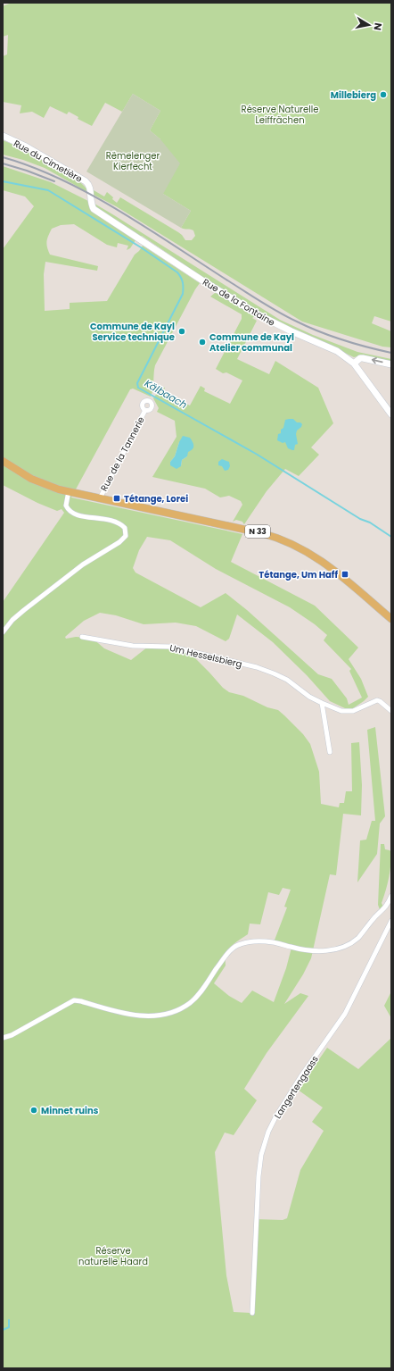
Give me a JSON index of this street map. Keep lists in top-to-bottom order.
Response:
{
  "streets": {
    "main road": ["Rue du Cimetière", "Rue de la Fontaine", "N 33"],
    "street": ["Rue de la Tannerie", "Um Hesselsbierg", "Langertengaass"]
  },
  "crossings": [
    ["Rue du Cimetière", "Rue de la Fontaine"],
    ["Rue de la Tannerie", "N 33"]
  ],
  "water": ["Kälbaach"],
  "parks": ["Réserve Naturelle Leiffrächen", "Rëmelenger Kierfecht", "Réserve naturelle Haard"],
  "places": {
    "other": [
      "Millebierg",
      "Commune de Kayl Service technique",
      "Commune de Kayl Atelier communal",
      "Minnet ruins"
    ],
    "transit": ["Tétange, Lorei", "Tétange, Um Haff"]
  },
  "north": "right"
}
